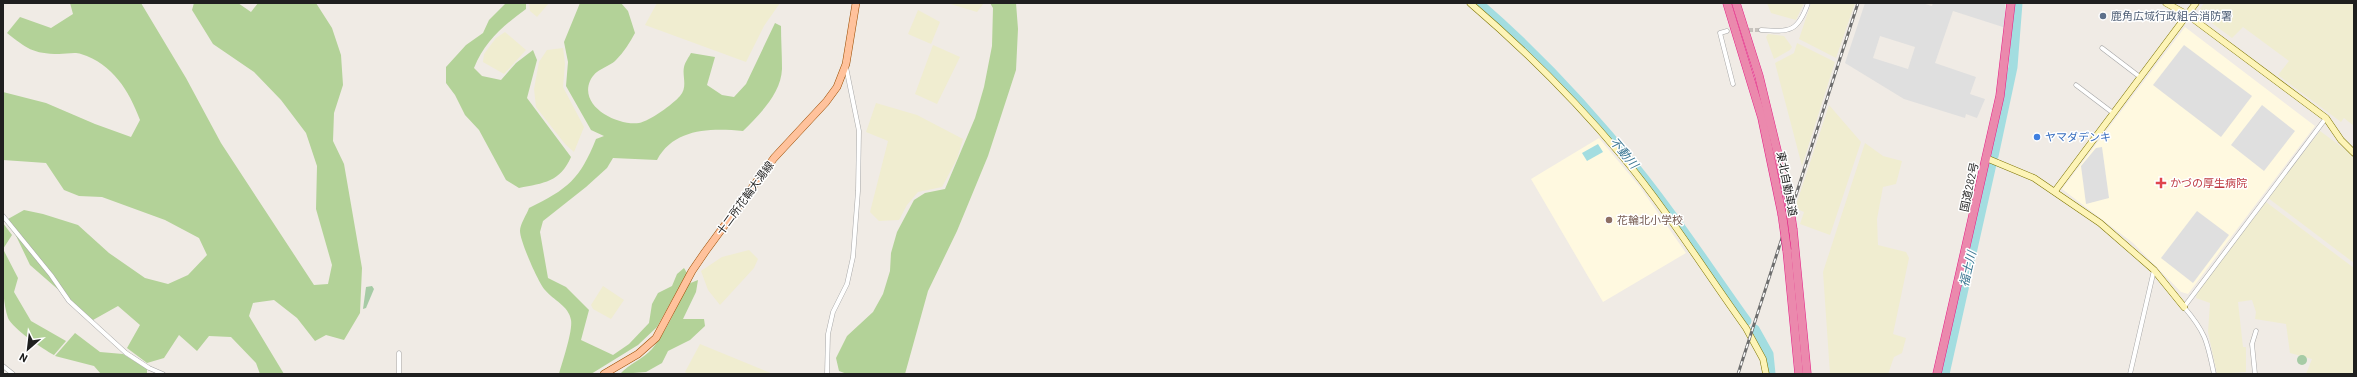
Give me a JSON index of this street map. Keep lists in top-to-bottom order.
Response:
{
  "streets": {
    "highway": ["東北自動車道", "国道282号"],
    "main road": ["十二所花輪大湯線"]
  },
  "water": ["不動川", "福士川"],
  "places": {
    "other": ["鹿角広域行政組合消防署", "ヤマダデンキ", "花輪北小学校"],
    "health": ["かづの厚生病院"]
  },
  "north": "bottom left"
}
